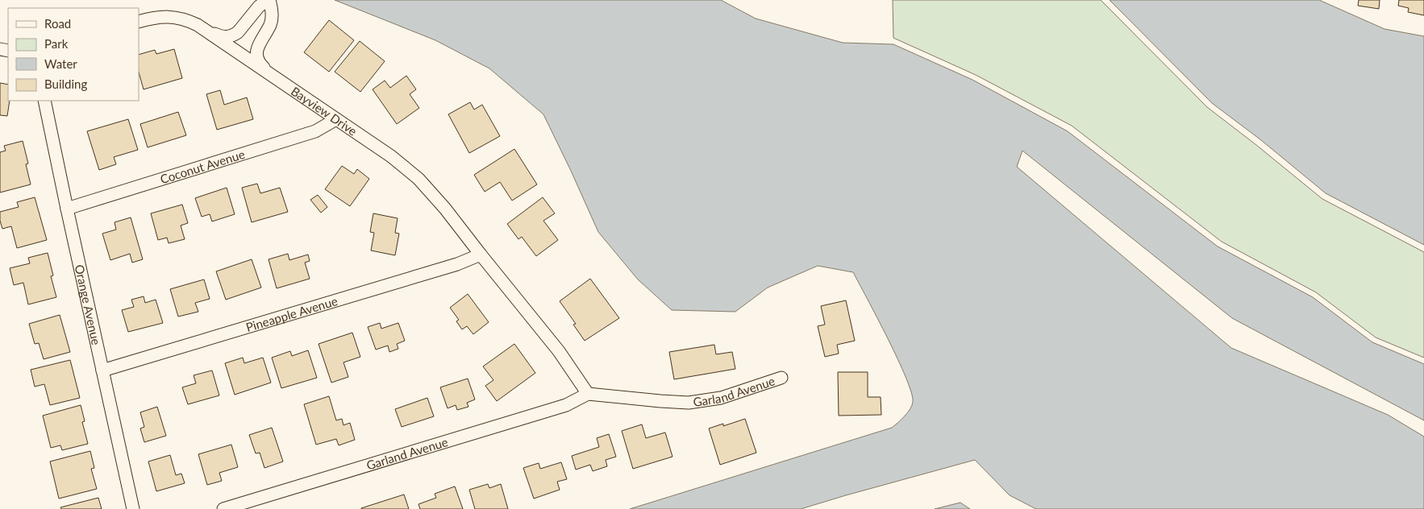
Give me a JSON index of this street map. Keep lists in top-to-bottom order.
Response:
{
  "streets": {
    "street": [
      "Bayview Drive",
      "Coconut Avenue",
      "Orange Avenue",
      "Pineapple Avenue",
      "Garland Avenue"
    ]
  },
  "crossings": [
    ["Bayview Drive", "Coconut Avenue"],
    ["Bayview Drive", "Pineapple Avenue"],
    ["Coconut Avenue", "Orange Avenue"],
    ["Orange Avenue", "Pineapple Avenue"]
  ],
  "legend": [
    "Road",
    "Park",
    "Water",
    "Building"
  ]
}
